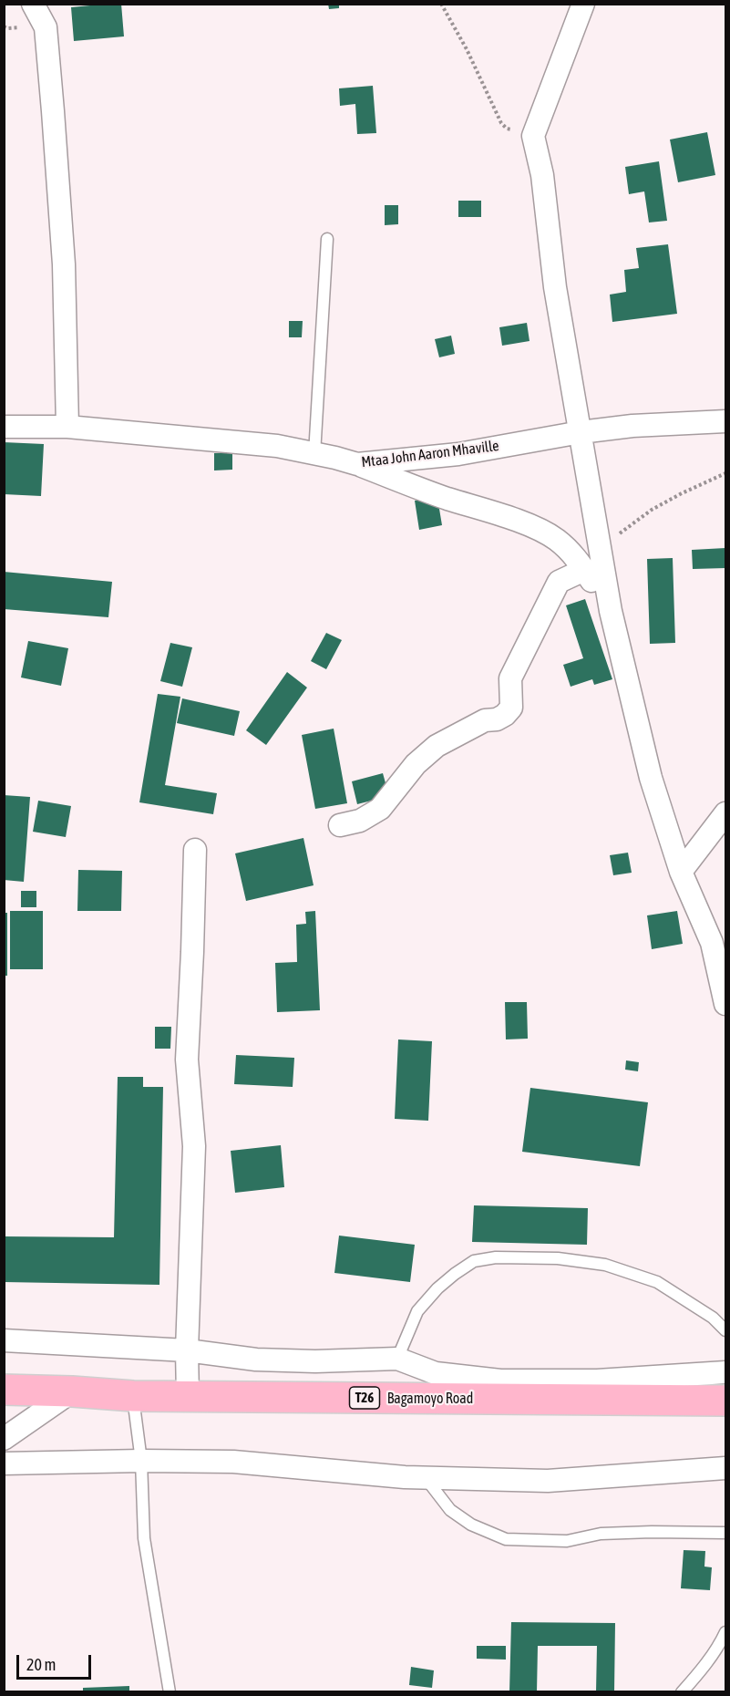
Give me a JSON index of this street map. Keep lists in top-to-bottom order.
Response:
{
  "streets": {
    "highway": ["T26", "Bagamoyo Road"],
    "street": ["Mtaa John Aaron Mhaville"]
  },
  "scale_bar": "20 m"
}
